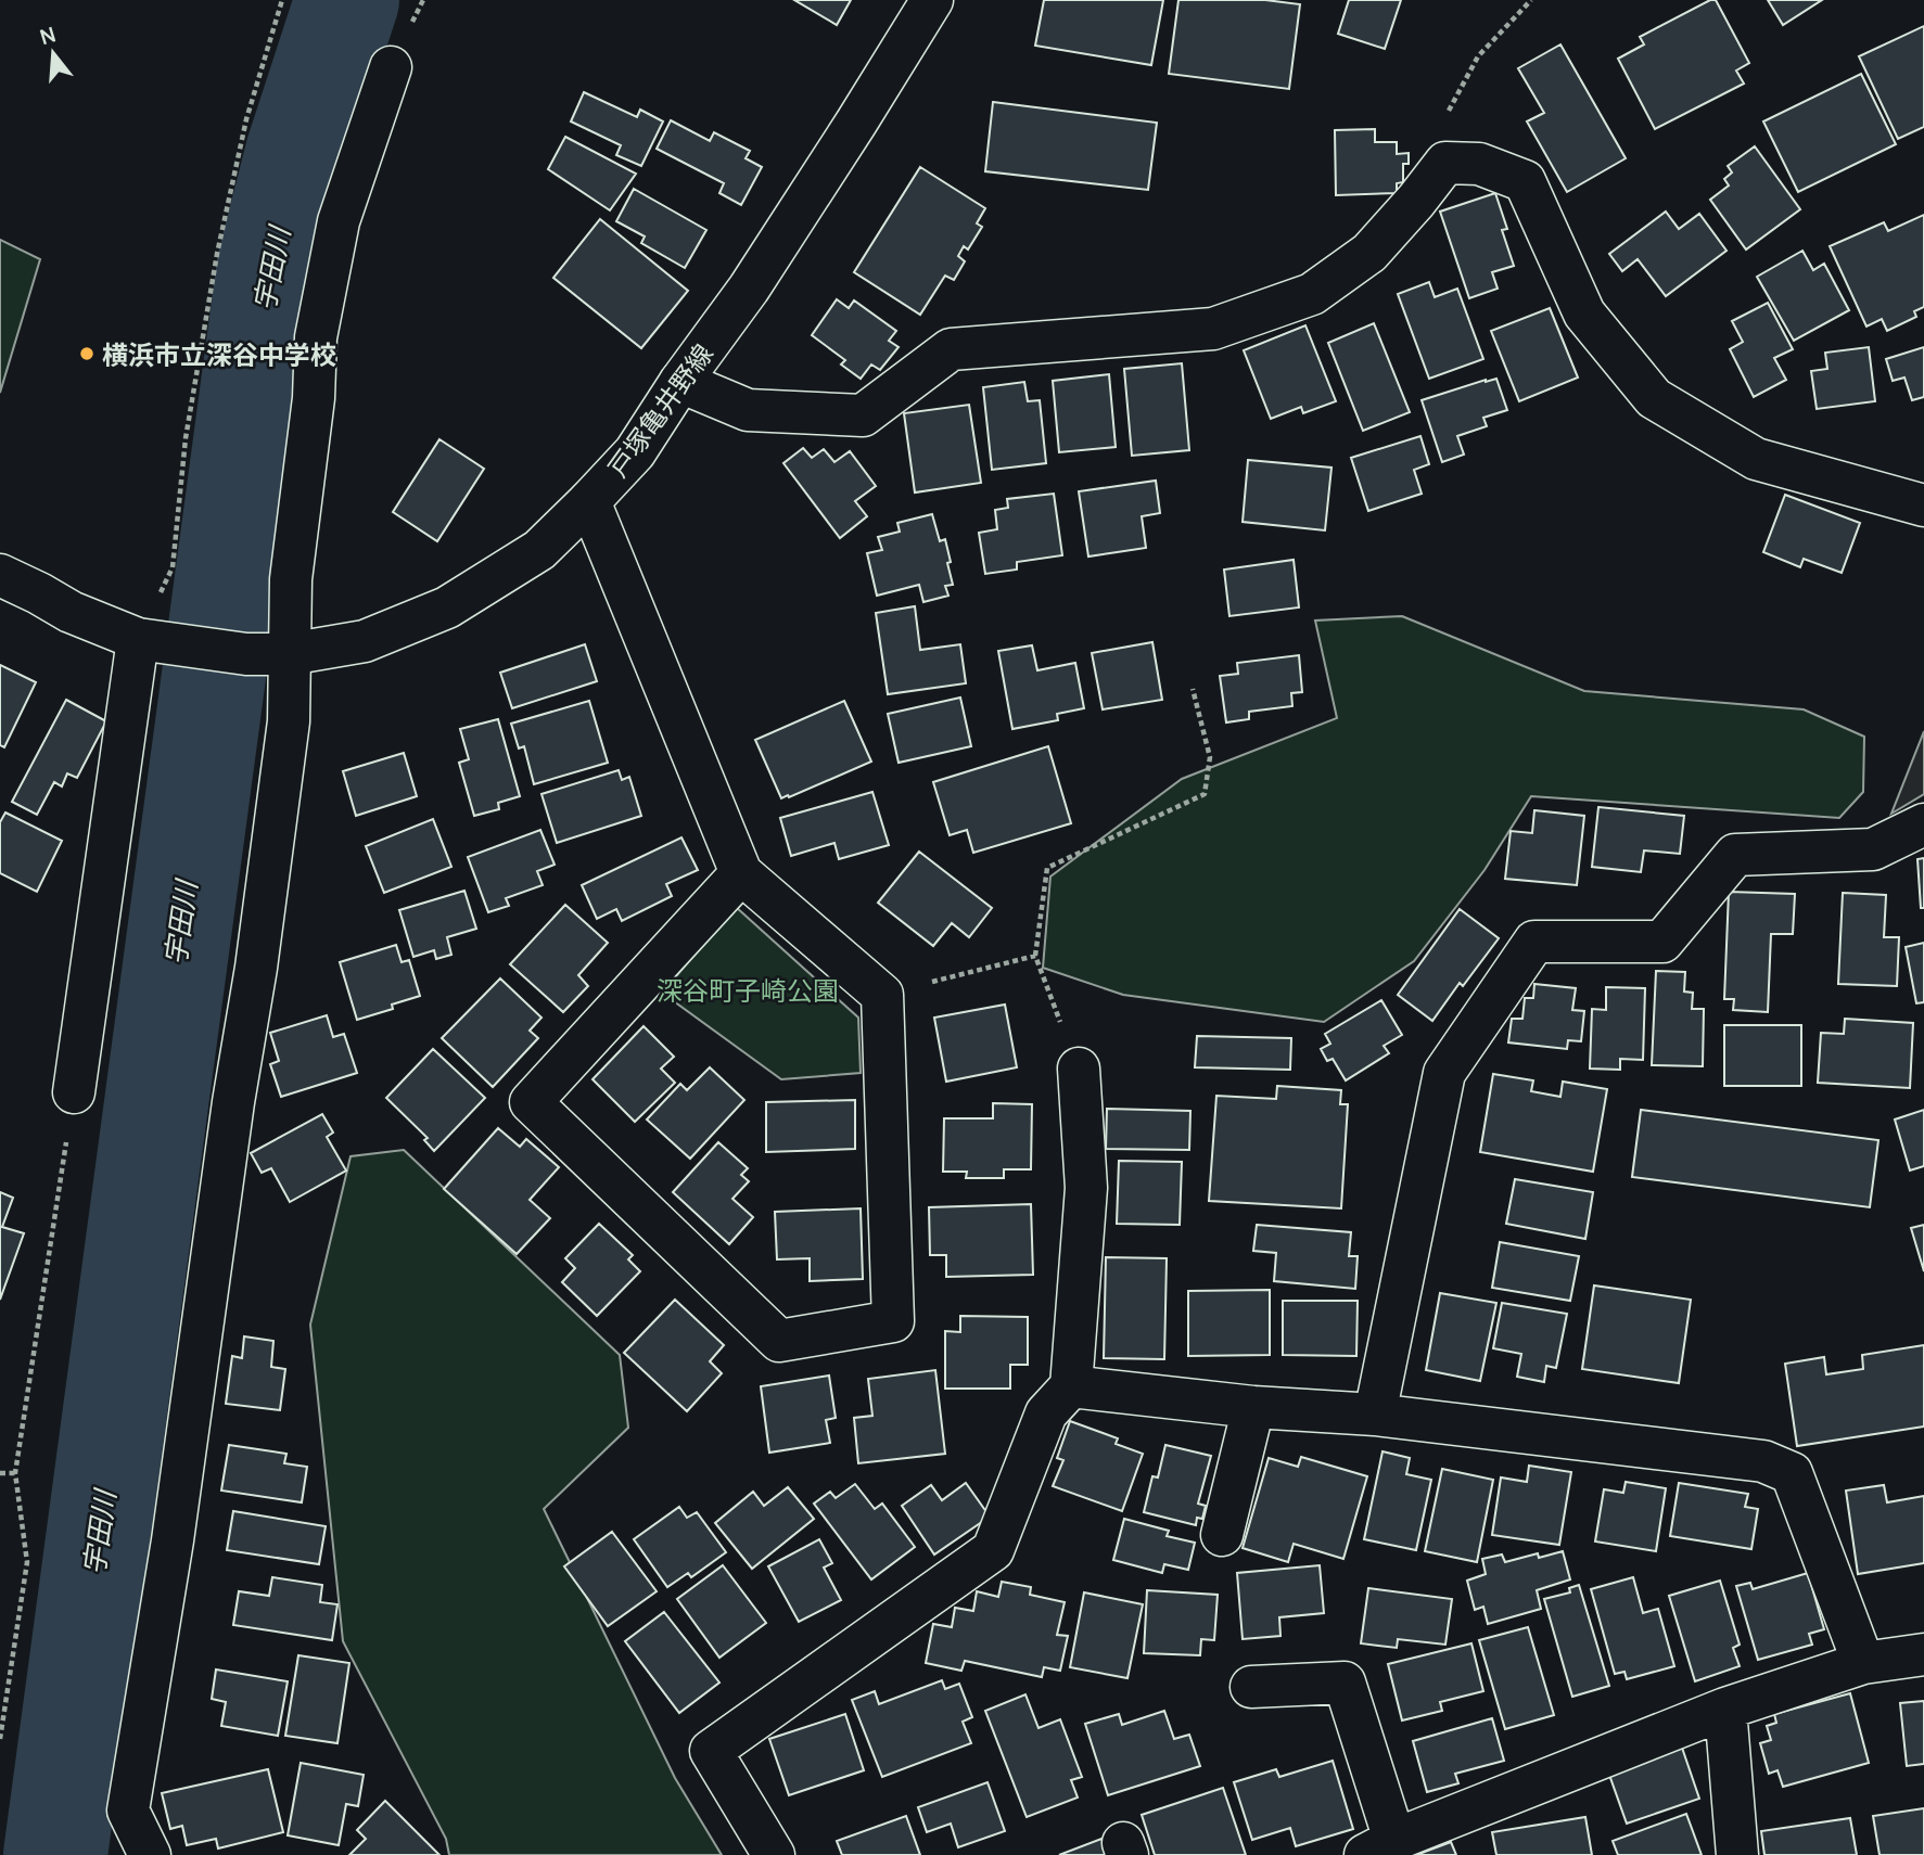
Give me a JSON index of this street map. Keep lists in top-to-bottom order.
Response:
{
  "streets": {
    "street": ["戸塚亀井野線"]
  },
  "water": ["宇田川"],
  "parks": ["深谷町子崎公園"],
  "places": ["横浜市立深谷中学校"],
  "north": "top"
}
